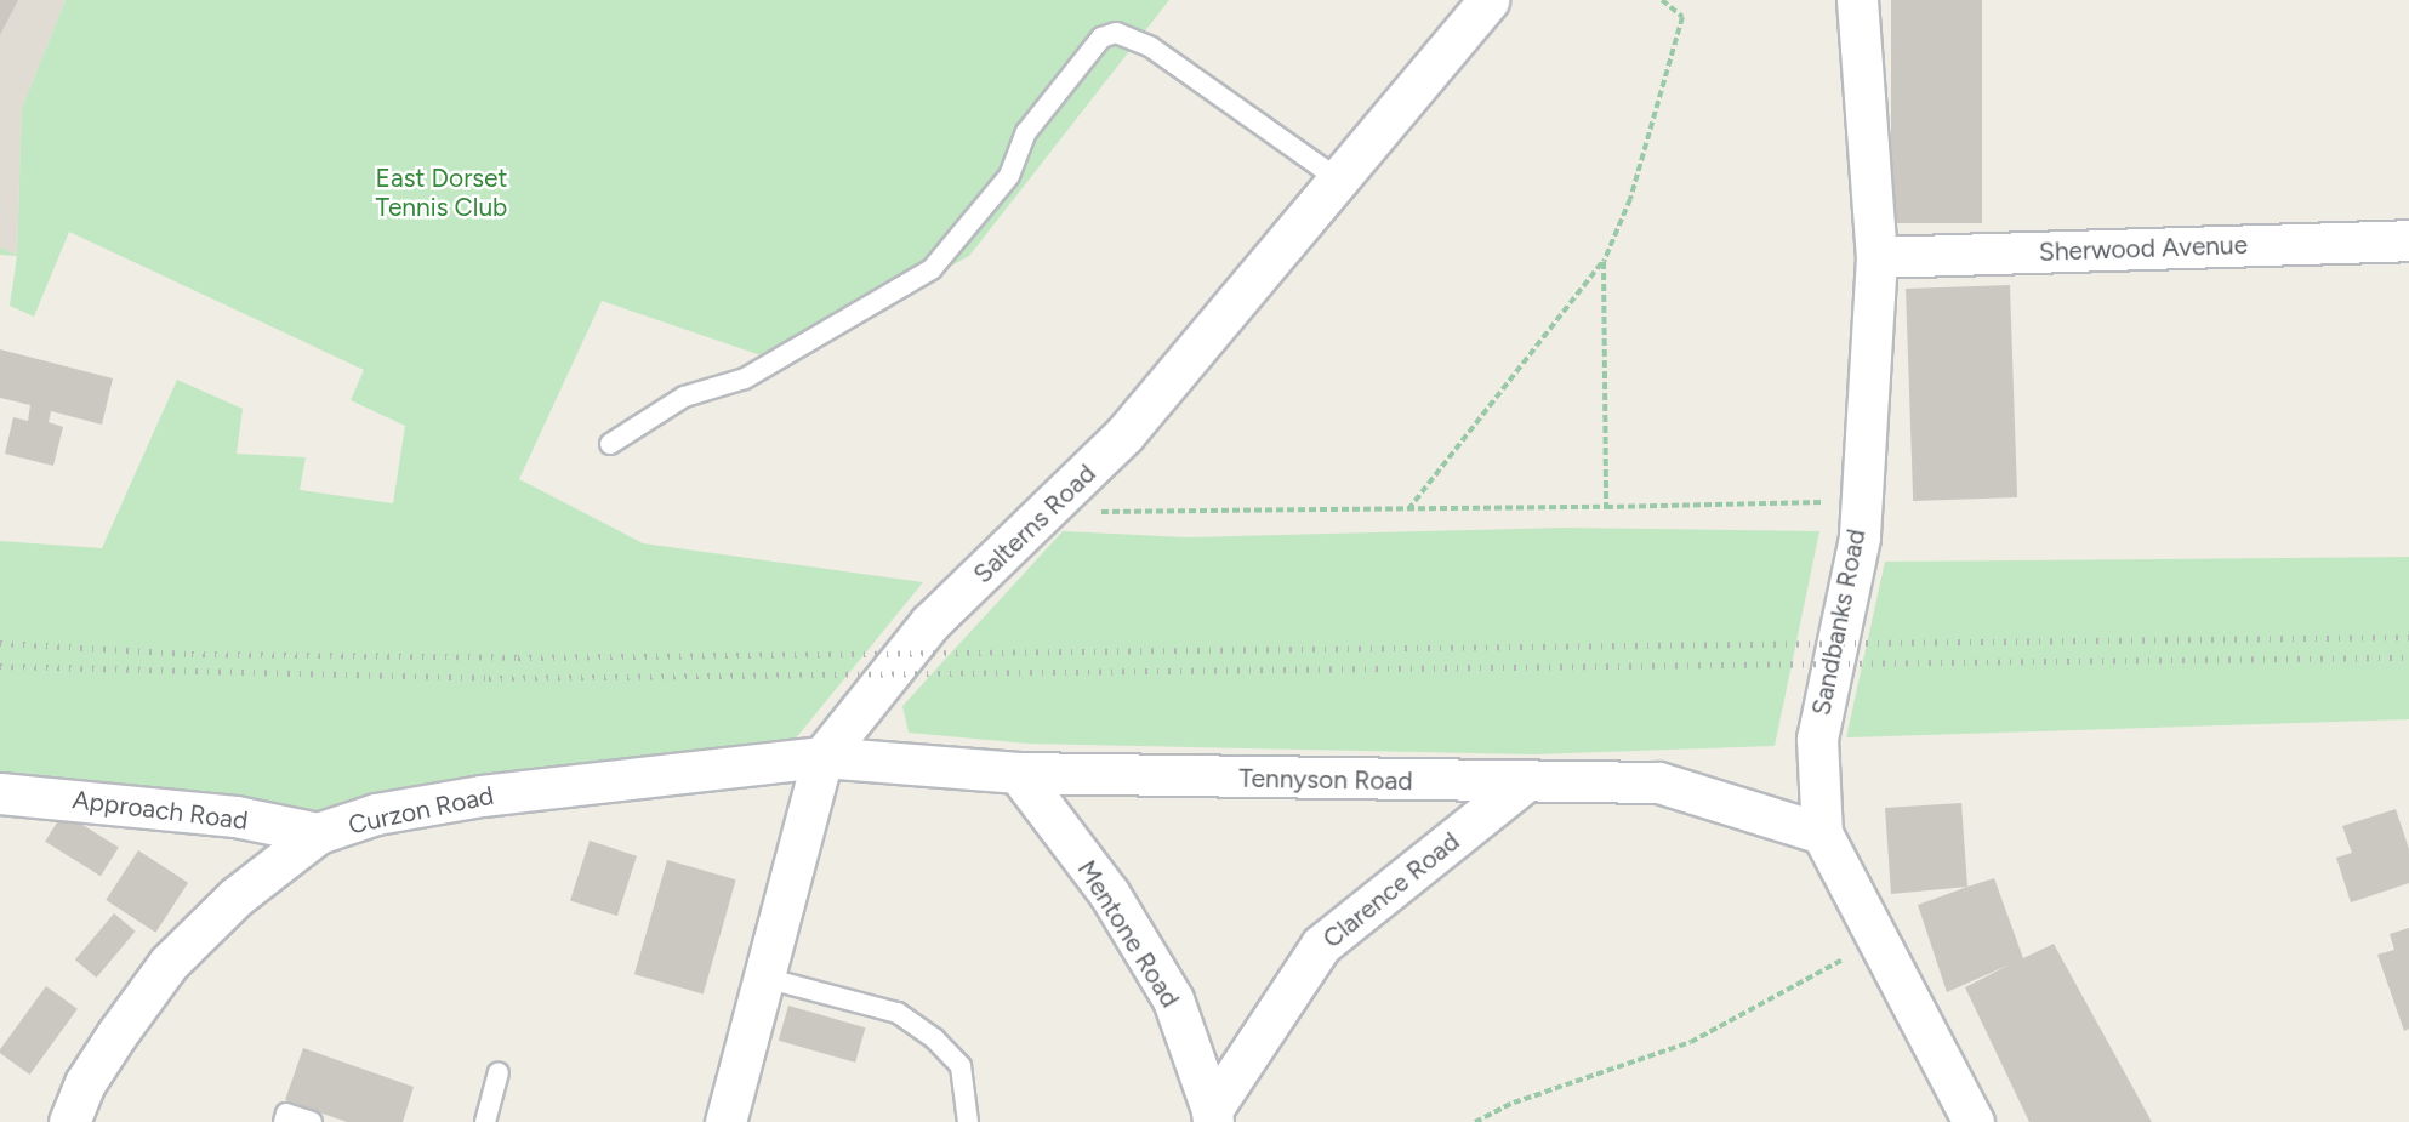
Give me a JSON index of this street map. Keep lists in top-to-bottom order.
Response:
{
  "streets": {
    "street": [
      "Sherwood Avenue",
      "Salterns Road",
      "Sandbanks Road",
      "Tennyson Road",
      "Approach Road",
      "Curzon Road",
      "Clarence Road",
      "Mentone Road"
    ]
  },
  "crossings": [
    ["Sherwood Avenue", "Sandbanks Road"],
    ["Salterns Road", "Tennyson Road"],
    ["Salterns Road", "Curzon Road"],
    ["Sandbanks Road", "Tennyson Road"],
    ["Tennyson Road", "Curzon Road"],
    ["Tennyson Road", "Clarence Road"],
    ["Tennyson Road", "Mentone Road"],
    ["Approach Road", "Curzon Road"],
    ["Clarence Road", "Mentone Road"]
  ],
  "parks": ["East Dorset Tennis Club"]
}
